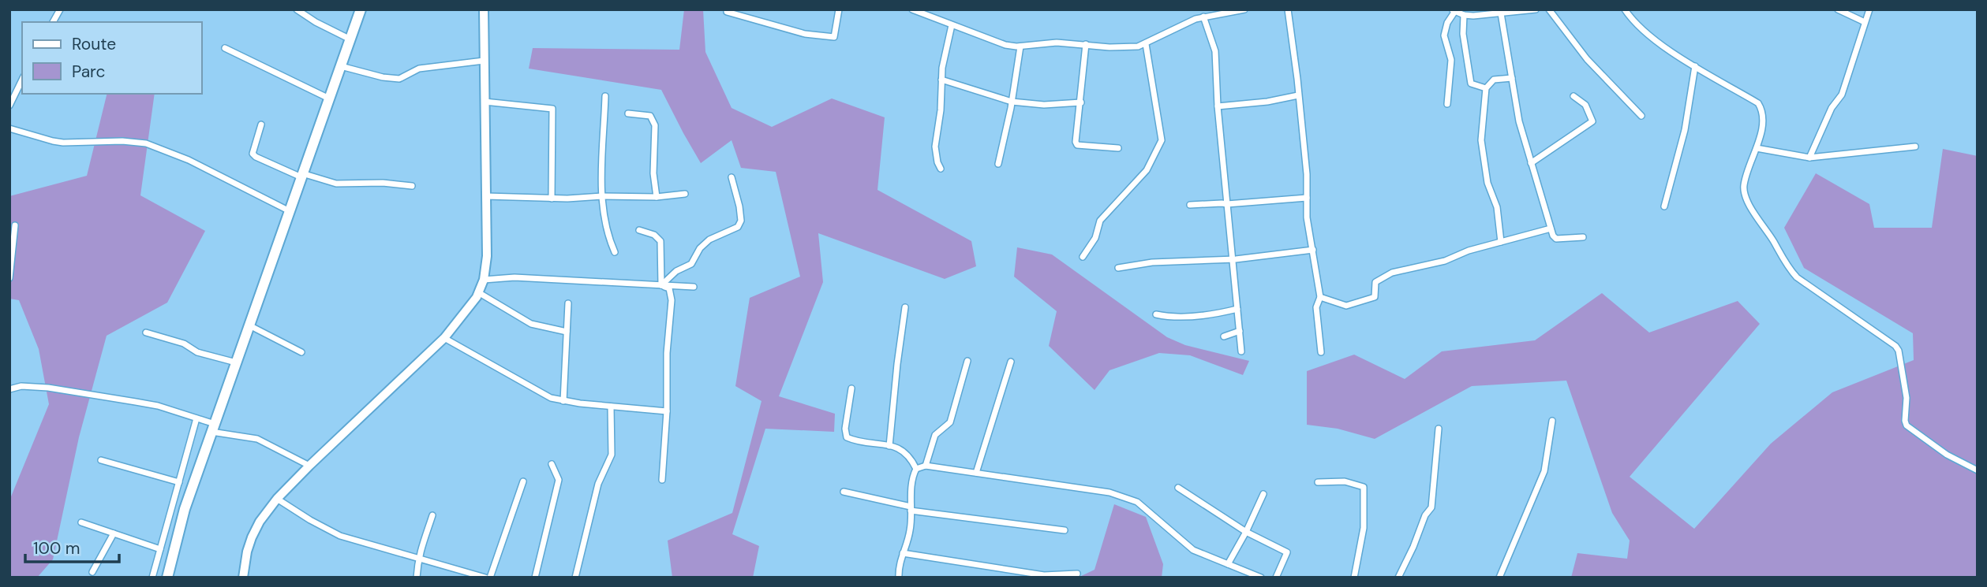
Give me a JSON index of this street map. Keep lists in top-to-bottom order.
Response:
{
  "legend": ["Route", "Parc"],
  "scale_bar": "100 m"
}
